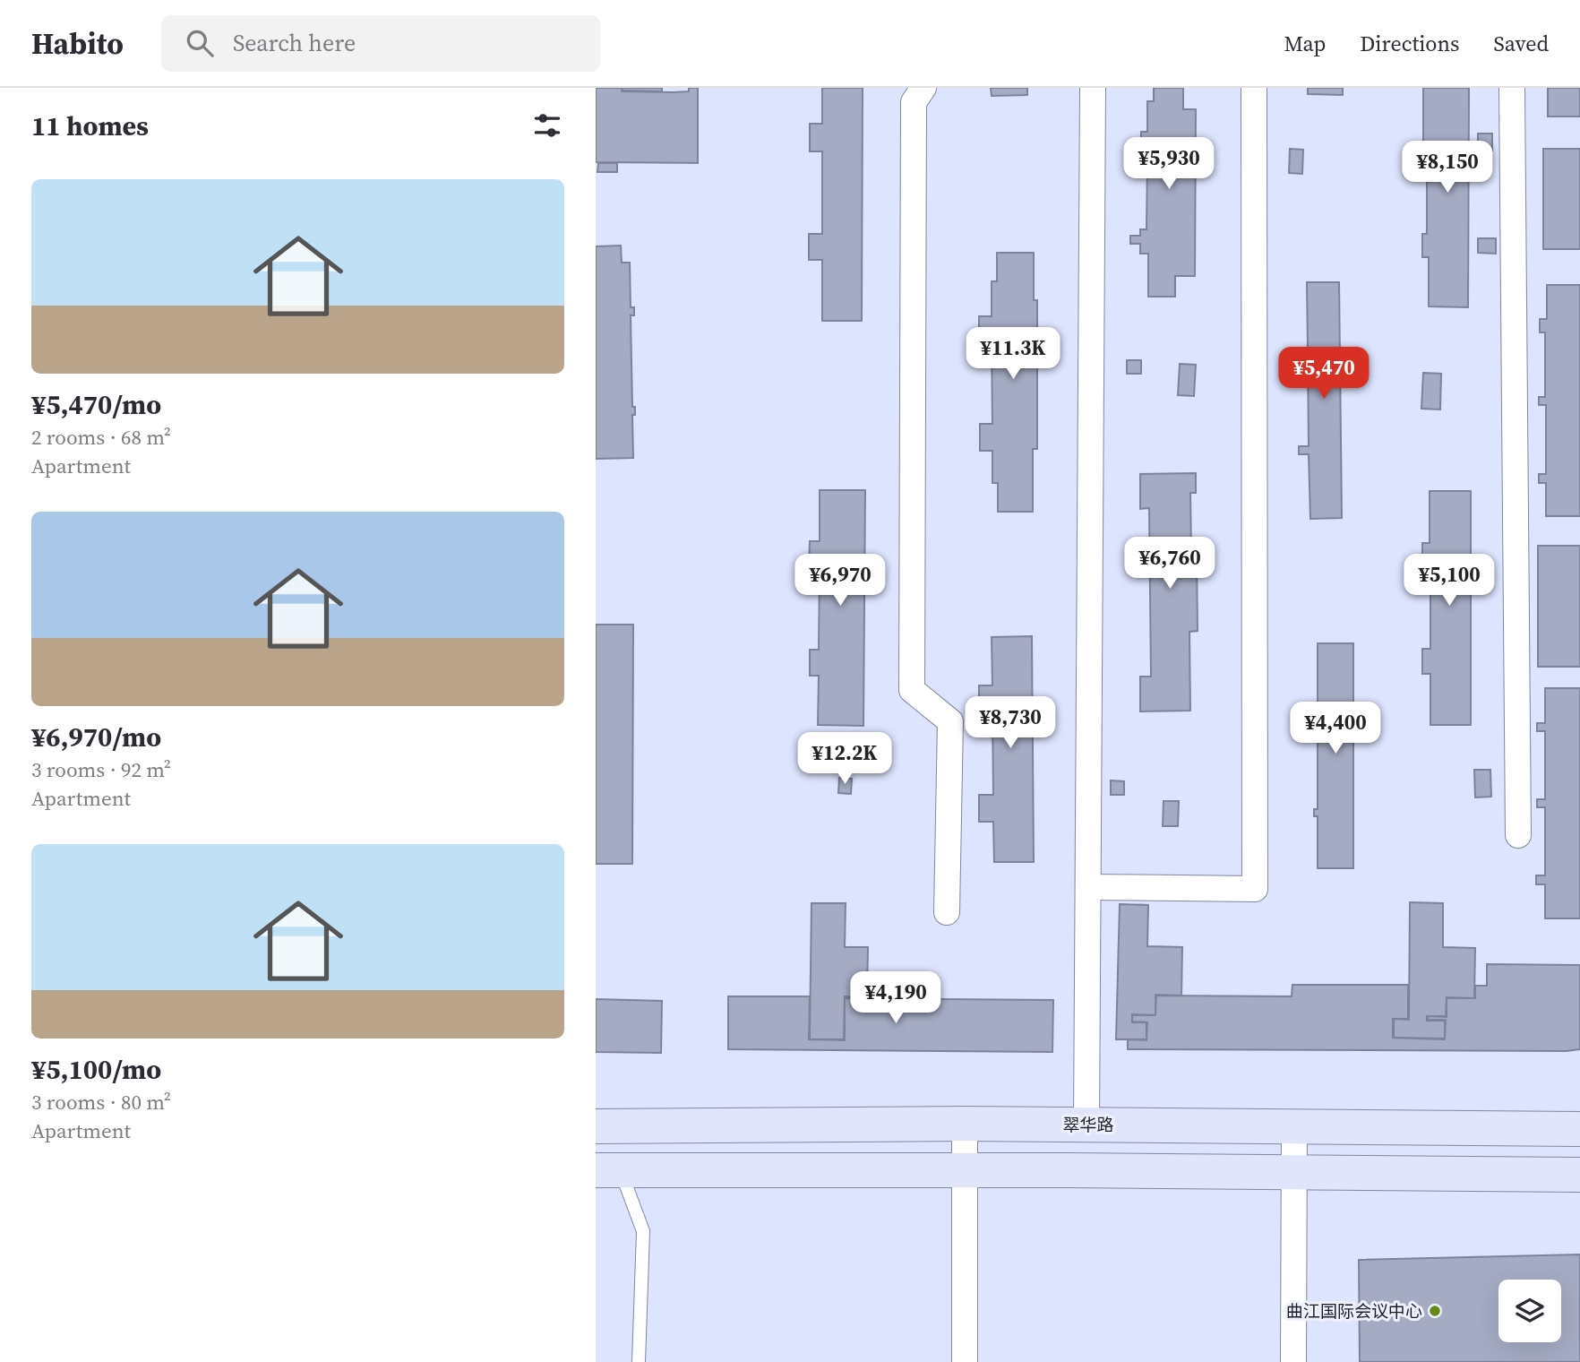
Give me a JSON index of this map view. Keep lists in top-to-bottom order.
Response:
{
  "streets": {
    "main road": ["翠华路"]
  },
  "places": ["曲江国际会议中心"],
  "page": {
    "header": "Habito",
    "search": "Search here",
    "nav": ["Map", "Directions", "Saved"],
    "heading": "11 homes",
    "price": [
      "¥5,930",
      "¥8,150",
      "¥11.3K",
      "¥5,470",
      "¥6,760",
      "¥6,970",
      "¥5,100",
      "¥8,730",
      "¥4,400",
      "¥12.2K",
      "¥4,190"
    ],
    "list": [
      {
        "name": "¥5,470/mo",
        "note": "2 rooms · 68 m² · Apartment"
      },
      {
        "name": "¥6,970/mo",
        "note": "3 rooms · 92 m² · Apartment"
      },
      {
        "name": "¥5,100/mo",
        "note": "3 rooms · 80 m² · Apartment"
      }
    ]
  }
}
